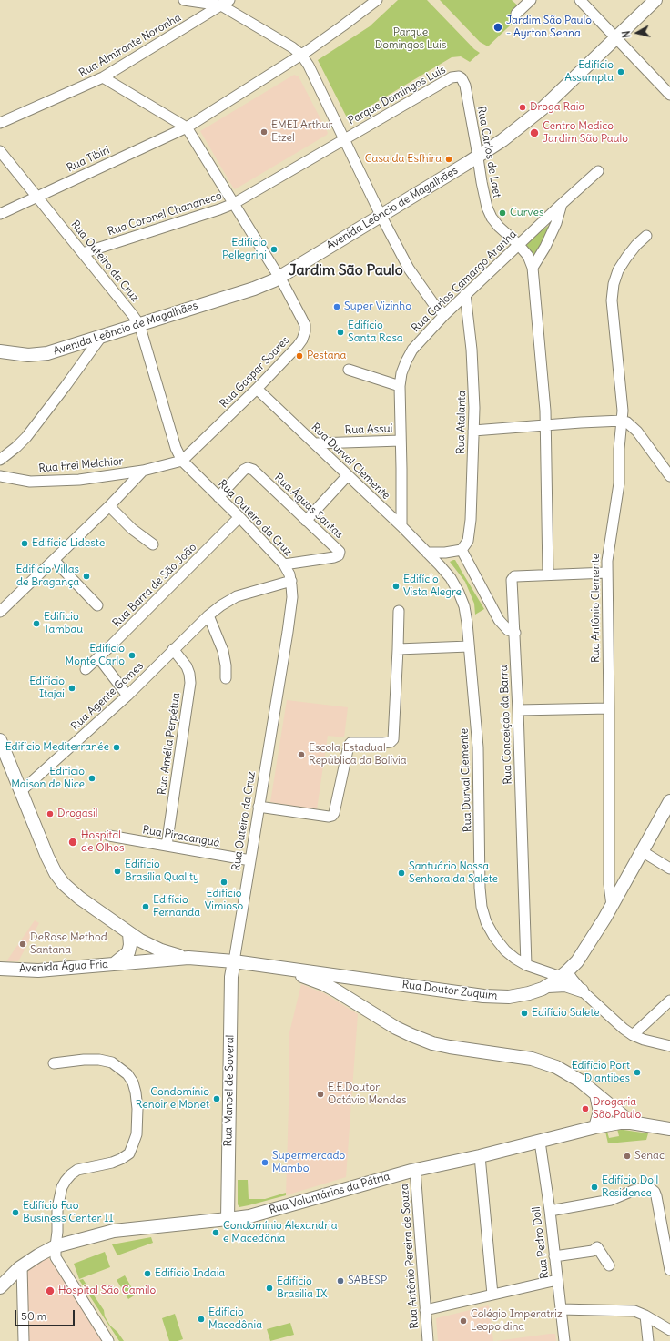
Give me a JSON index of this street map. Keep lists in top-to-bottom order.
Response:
{
  "streets": {
    "main road": [
      "Avenida Leôncio de Magalhães",
      "Avenida Água Fria",
      "Rua Doutor Zuquim",
      "Rua Manoel de Soveral",
      "Rua Voluntários da Pátria"
    ],
    "street": [
      "Rua Almirante Noronha",
      "Parque Domingos Luís",
      "Rua Carlos de Laet",
      "Rua Tibiri",
      "Rua Coronel Chananeco",
      "Rua Outeiro da Cruz",
      "Rua Carlos Camargo Aranha",
      "Rua Gaspar Soares",
      "Rua Atalanta",
      "Rua Assuí",
      "Rua Durval Clemente",
      "Rua Frei Melchior",
      "Rua Águas Santas",
      "Rua Barra de São João",
      "Rua Antônio Clemente",
      "Rua Agente Gomes",
      "Rua Conceição da Barra",
      "Rua Amélia Perpétua",
      "Rua Piracanguá",
      "Rua Pedro Doll",
      "Rua Antônio Pereira de Souza"
    ]
  },
  "crossings": [
    ["Rua Almirante Noronha", "Rua Gaspar Soares"],
    ["Parque Domingos Luís", "Rua Carlos de Laet"],
    ["Parque Domingos Luís", "Rua Coronel Chananeco"],
    ["Parque Domingos Luís", "Rua Gaspar Soares"],
    ["Rua Carlos de Laet", "Avenida Leôncio de Magalhães"],
    ["Rua Carlos de Laet", "Rua Carlos Camargo Aranha"],
    ["Rua Tibiri", "Rua Outeiro da Cruz"],
    ["Rua Tibiri", "Rua Gaspar Soares"],
    ["Avenida Leôncio de Magalhães", "Rua Outeiro da Cruz"],
    ["Avenida Leôncio de Magalhães", "Rua Gaspar Soares"],
    ["Rua Coronel Chananeco", "Rua Outeiro da Cruz"],
    ["Rua Coronel Chananeco", "Rua Gaspar Soares"],
    ["Rua Outeiro da Cruz", "Rua Gaspar Soares"],
    ["Rua Outeiro da Cruz", "Rua Águas Santas"],
    ["Rua Outeiro da Cruz", "Rua Barra de São João"],
    ["Rua Outeiro da Cruz", "Rua Agente Gomes"],
    ["Rua Outeiro da Cruz", "Rua Piracanguá"],
    ["Rua Outeiro da Cruz", "Rua Doutor Zuquim"],
    ["Rua Outeiro da Cruz", "Rua Manoel de Soveral"],
    ["Rua Carlos Camargo Aranha", "Rua Atalanta"],
    ["Rua Carlos Camargo Aranha", "Rua Assuí"],
    ["Rua Carlos Camargo Aranha", "Rua Durval Clemente"],
    ["Rua Gaspar Soares", "Rua Durval Clemente"],
    ["Rua Gaspar Soares", "Rua Frei Melchior"],
    ["Rua Assuí", "Rua Durval Clemente"],
    ["Rua Durval Clemente", "Rua Conceição da Barra"],
    ["Rua Durval Clemente", "Rua Doutor Zuquim"],
    ["Rua Antônio Clemente", "Rua Conceição da Barra"],
    ["Rua Antônio Clemente", "Rua Doutor Zuquim"],
    ["Rua Agente Gomes", "Rua Amélia Perpétua"],
    ["Rua Amélia Perpétua", "Rua Piracanguá"],
    ["Avenida Água Fria", "Rua Doutor Zuquim"],
    ["Rua Doutor Zuquim", "Rua Manoel de Soveral"],
    ["Rua Manoel de Soveral", "Rua Voluntários da Pátria"],
    ["Rua Voluntários da Pátria", "Rua Pedro Doll"],
    ["Rua Voluntários da Pátria", "Rua Antônio Pereira de Souza"]
  ],
  "districts": ["Jardim São Paulo"],
  "parks": ["Parque Domingos Luis"],
  "places": [
    "Jardim São Paulo - Ayrton Senna",
    "Edifício Assumpta",
    "Droga Raia",
    "EMEI Arthur Etzel",
    "Centro Medico Jardim São Paulo",
    "Casa da Esfhira",
    "Curves",
    "Edifício Pellegrini",
    "Super Vizinho",
    "Edifício Santa Rosa",
    "Pestana",
    "Edifício Lideste",
    "Edifício Villas de Bragança",
    "Edifício Vista Alegre",
    "Edificio Tambau",
    "Edifício Monte Carlo",
    "Edifício Itajai",
    "Edifício Mediterranée",
    "Escola Estadual República da Bolívia",
    "Edifício Maison de Nice",
    "Drogasil",
    "Hospital de Olhos",
    "Edifício Brasília Quality",
    "Santuário Nossa Senhora da Salete",
    "Edifício Vimioso",
    "Edifício Fernanda",
    "DeRose Method Santana",
    "Edifício Salete",
    "Edifício Port D antibes",
    "E.E.Doutor Octávio Mendes",
    "Condomínio Renoir e Monet",
    "Drogaria São Paulo",
    "Senac",
    "Supermercado Mambo",
    "Edifício Doll Residence",
    "Edifício Fao Business Center II",
    "Condomínio Alexandria e Macedônia",
    "Edifício Indaia",
    "SABESP",
    "Edifício Brasilia IX",
    "Hospital São Camilo",
    "Edifício Macedônia",
    "Colégio Imperatriz Leopoldina"
  ],
  "scale_bar": "50 m",
  "north": "left"
}
